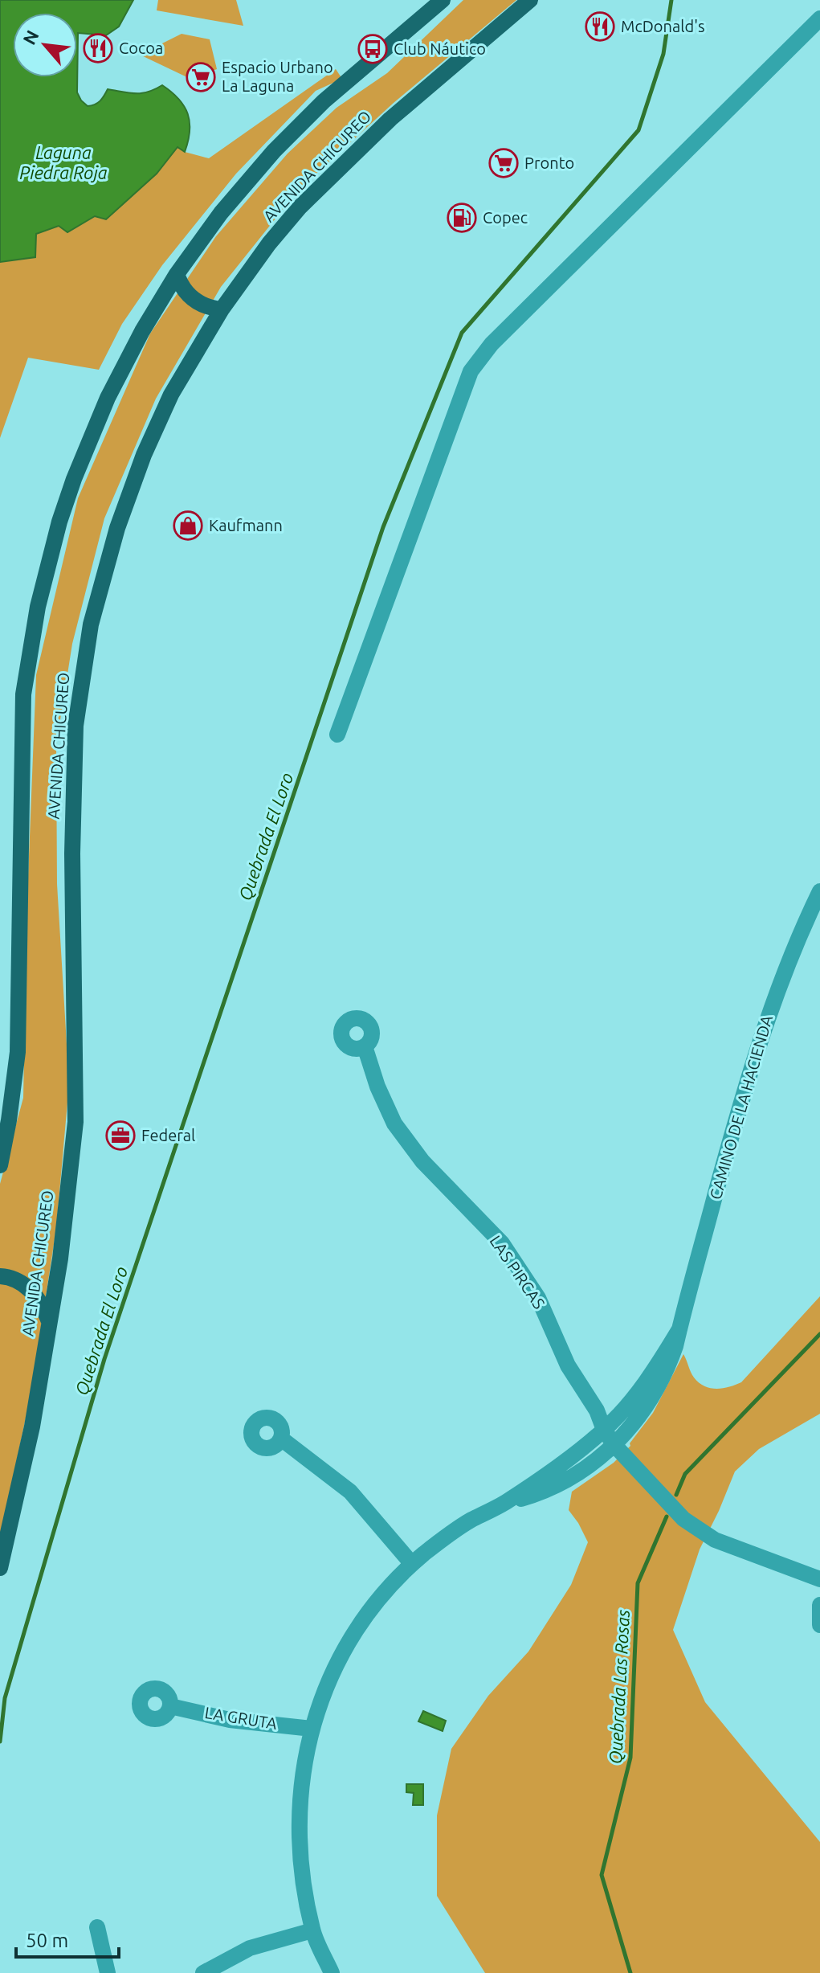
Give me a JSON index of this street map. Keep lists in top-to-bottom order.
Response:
{
  "streets": {
    "main road": ["AVENIDA CHICUREO"],
    "street": ["CAMINO DE LA HACIENDA", "LAS PIRCAS", "LA GRUTA"]
  },
  "crossings": [
    ["CAMINO DE LA HACIENDA", "LAS PIRCAS"],
    ["CAMINO DE LA HACIENDA", "LA GRUTA"]
  ],
  "water": ["Laguna Piedra Roja", "Quebrada El Loro", "Quebrada Las Rosas"],
  "places": {
    "restaurant": ["McDonald's", "Cocoa"],
    "bus stop": ["Club Náutico"],
    "supermarket": ["Espacio Urbano La Laguna", "Pronto"],
    "fuel station": ["Copec"],
    "shop": ["Kaufmann"],
    "office": ["Federal"]
  },
  "scale_bar": "50 m",
  "north": "top left"
}
